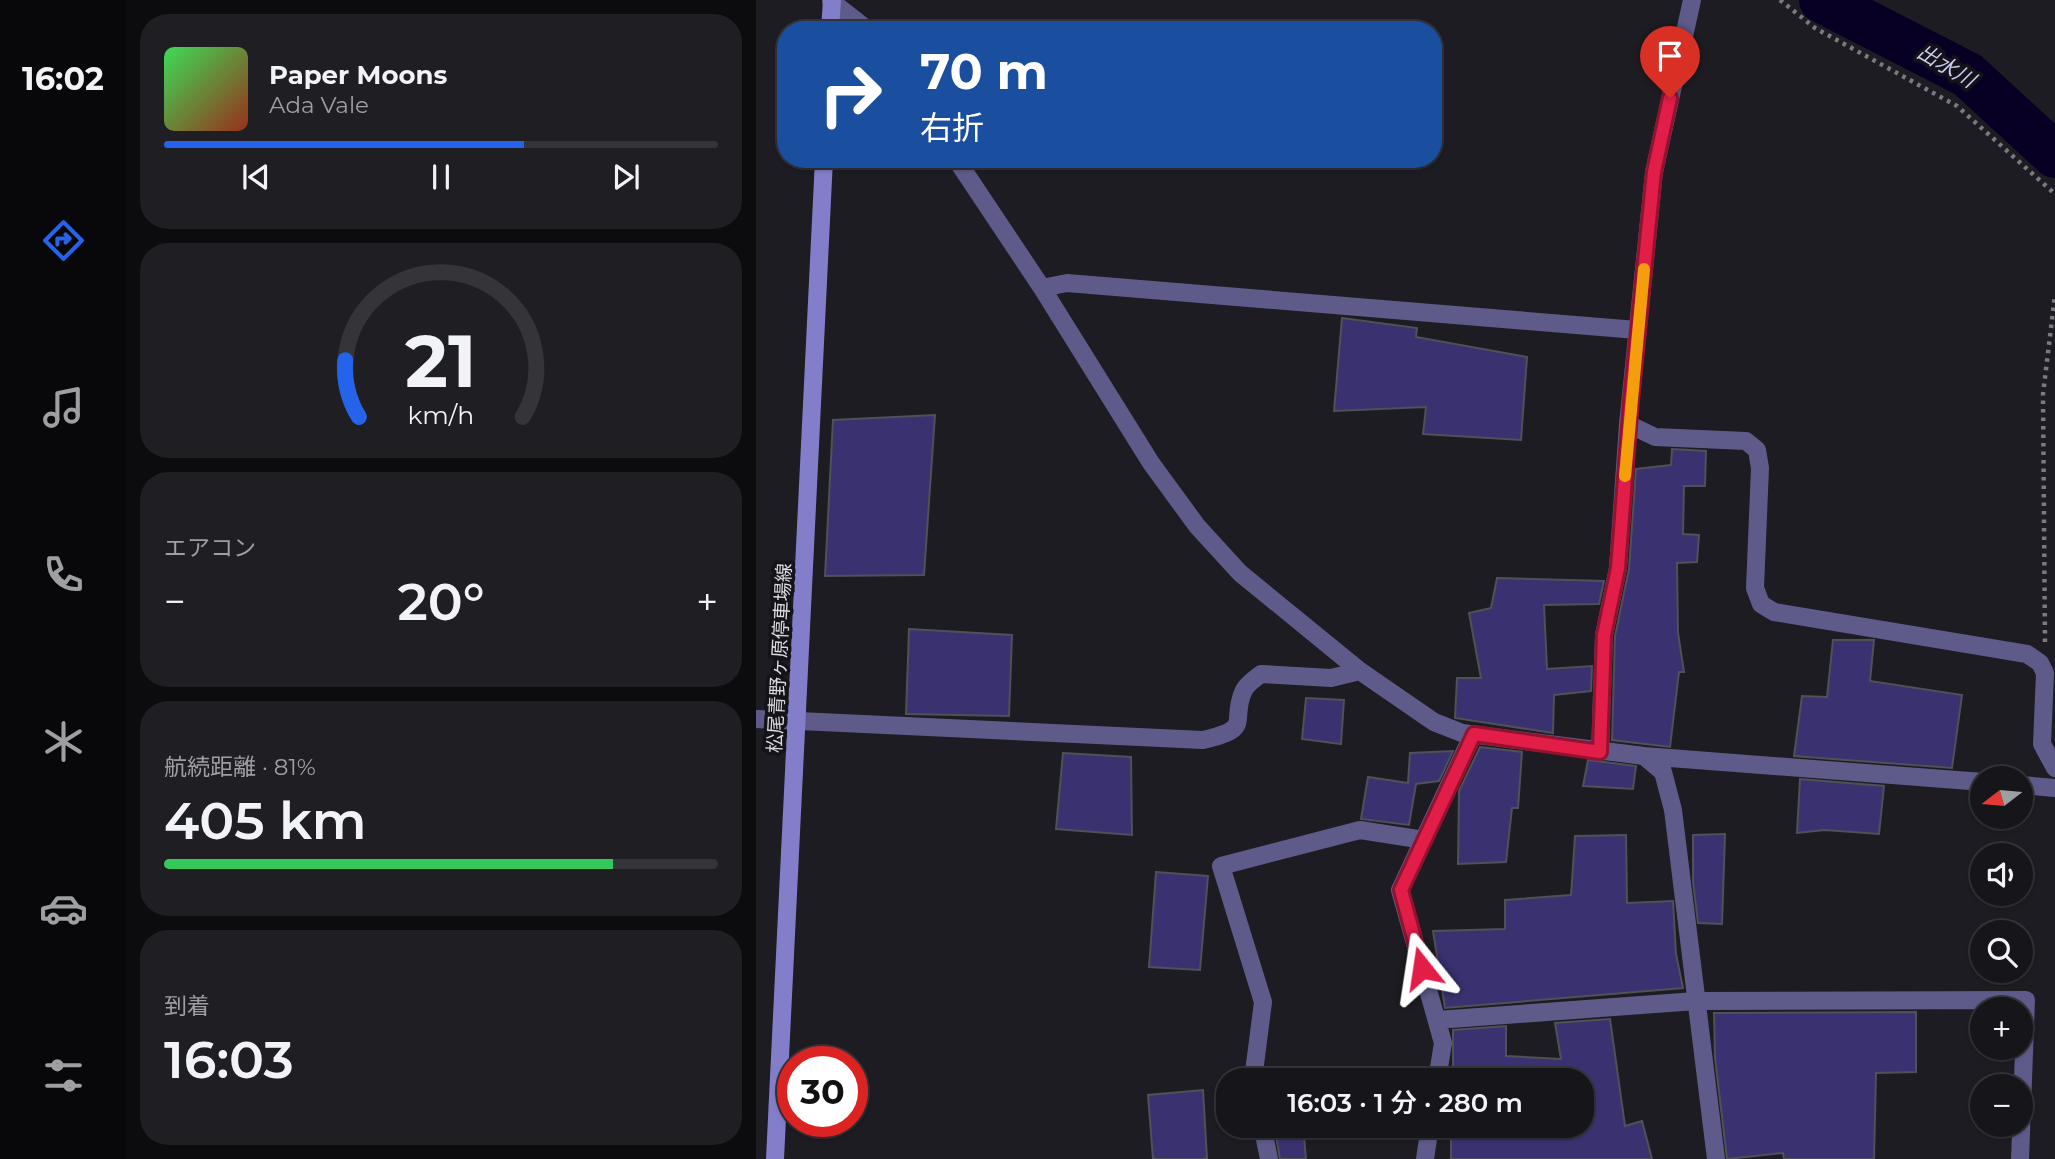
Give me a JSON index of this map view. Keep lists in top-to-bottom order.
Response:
{
  "streets": {
    "main road": ["松尾青野ヶ原停車場線"]
  },
  "water": ["出水川"],
  "north": "left",
  "page": {
    "tabs": "16:02",
    "turn": ["70 m", "右折"],
    "song": ["Paper Moons", "Ada Vale"],
    "tile": [
      "エアコン",
      ["航続距離 · 81%", "405 km"],
      ["到着", "16:03"]
    ],
    "heat": ["−", "20°", "+"],
    "map_buttons": ["+", "−"],
    "limit": "30",
    "trip": "16:03 · 1 分 · 280 m",
    "gauge": ["21", "km/h"]
  }
}
